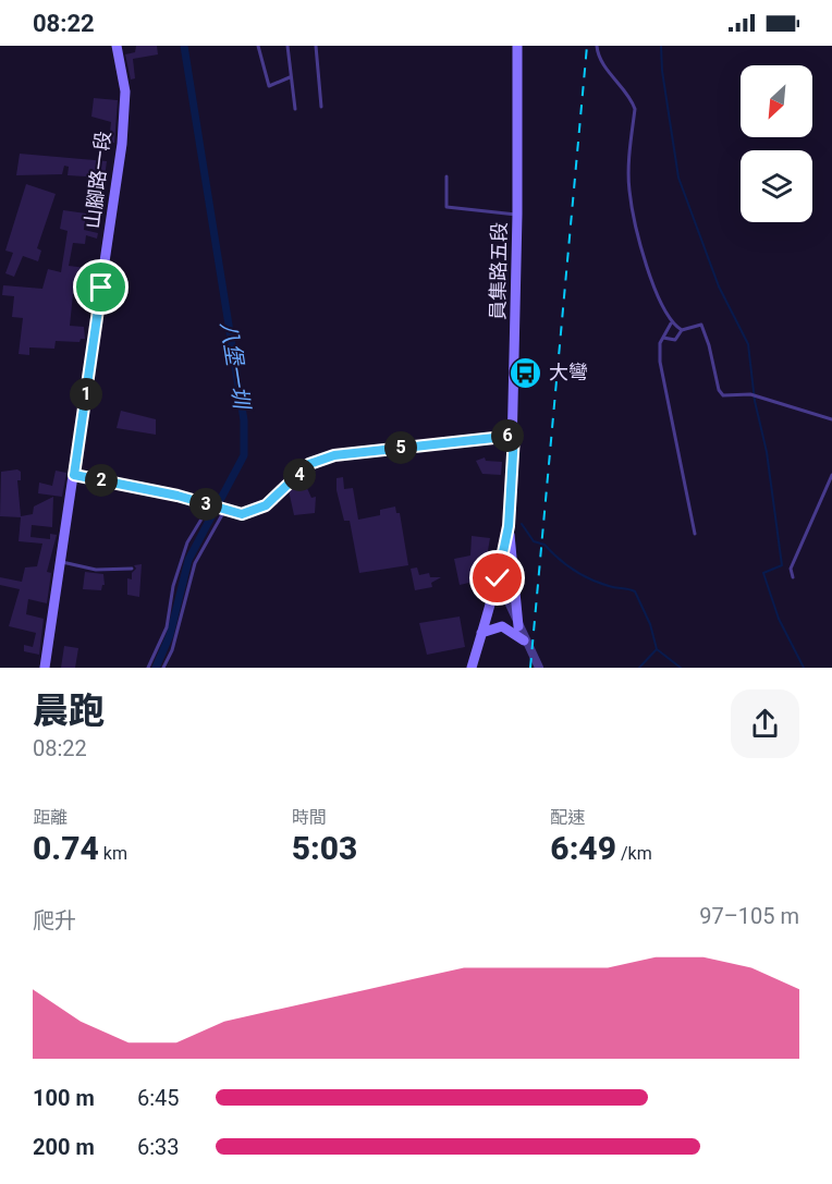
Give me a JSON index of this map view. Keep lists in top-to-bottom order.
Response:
{
  "streets": {
    "main road": ["山腳路一段", "員集路五段"]
  },
  "water": ["八堡一圳"],
  "places": {
    "bus stop": ["大彎"]
  },
  "north": "bottom left",
  "page": {
    "status": "08:22",
    "pins": [
      "1",
      "6",
      "5",
      "4",
      "2",
      "3"
    ],
    "heading": ["晨跑", "08:22"],
    "stats": [
      ["距離", "0.74 km"],
      ["時間", "5:03"],
      ["配速", "6:49 /km"]
    ],
    "chart": ["爬升", "97–105 m"],
    "list": [
      {
        "name": "100 m",
        "note": "6:45"
      },
      {
        "name": "200 m",
        "note": "6:33"
      }
    ]
  }
}
